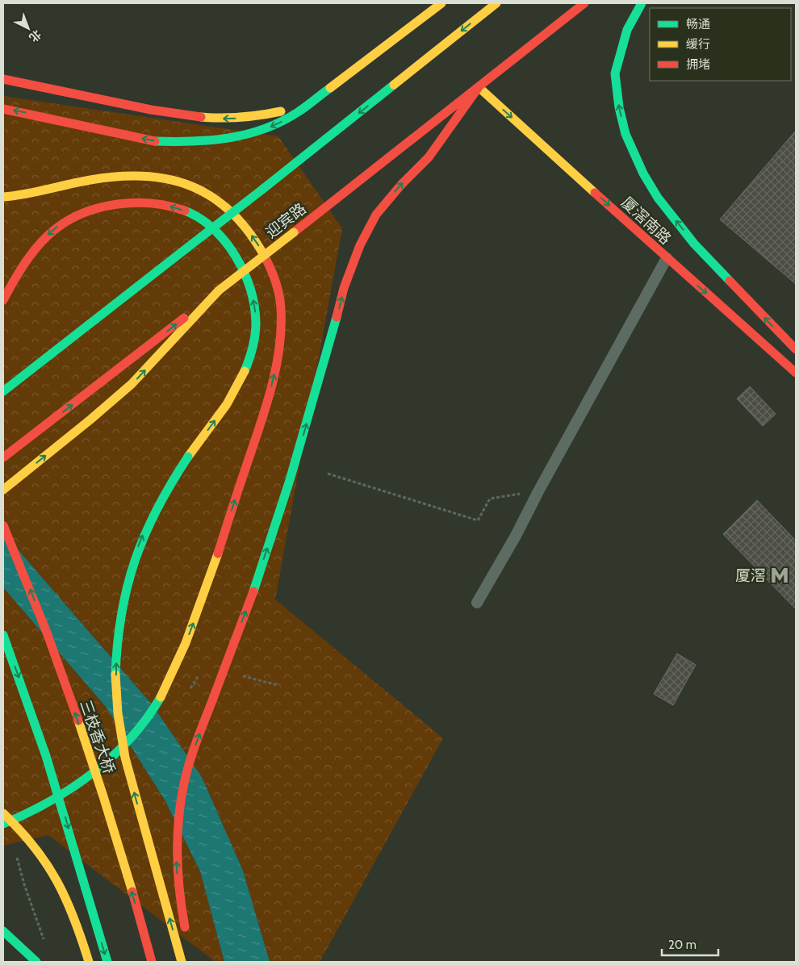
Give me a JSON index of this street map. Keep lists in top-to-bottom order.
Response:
{
  "streets": {
    "main road": ["迎宾路", "厦滘南路", "三枝香大桥"]
  },
  "crossings": [
    ["迎宾路", "厦滘南路"]
  ],
  "places": {
    "metro station": ["厦滘"]
  },
  "legend": ["畅通", "缓行", "拥堵"],
  "scale_bar": "20 m",
  "north": "bottom right"
}
